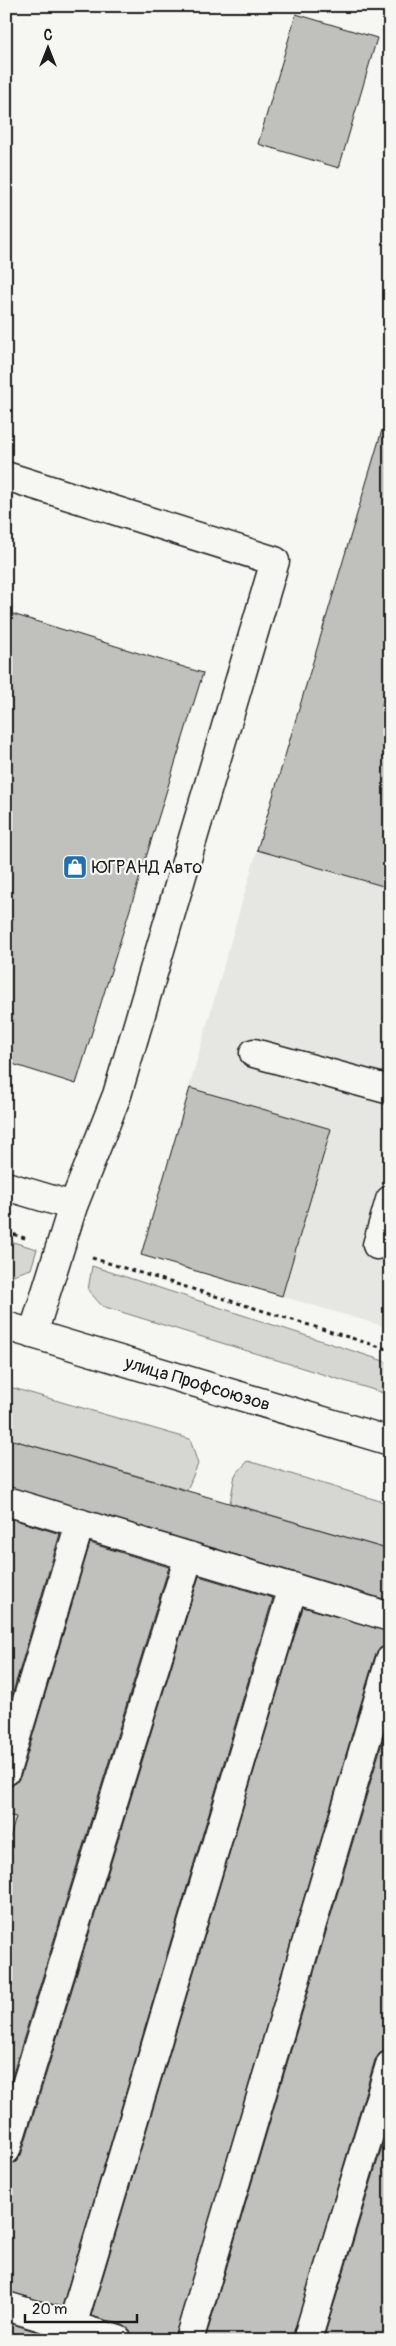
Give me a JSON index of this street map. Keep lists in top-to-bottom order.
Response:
{
  "streets": {
    "main road": ["улица Профсоюзов"]
  },
  "places": {
    "shop": ["ЮГРАНД Авто"]
  },
  "scale_bar": "20 m",
  "north": "top"
}
